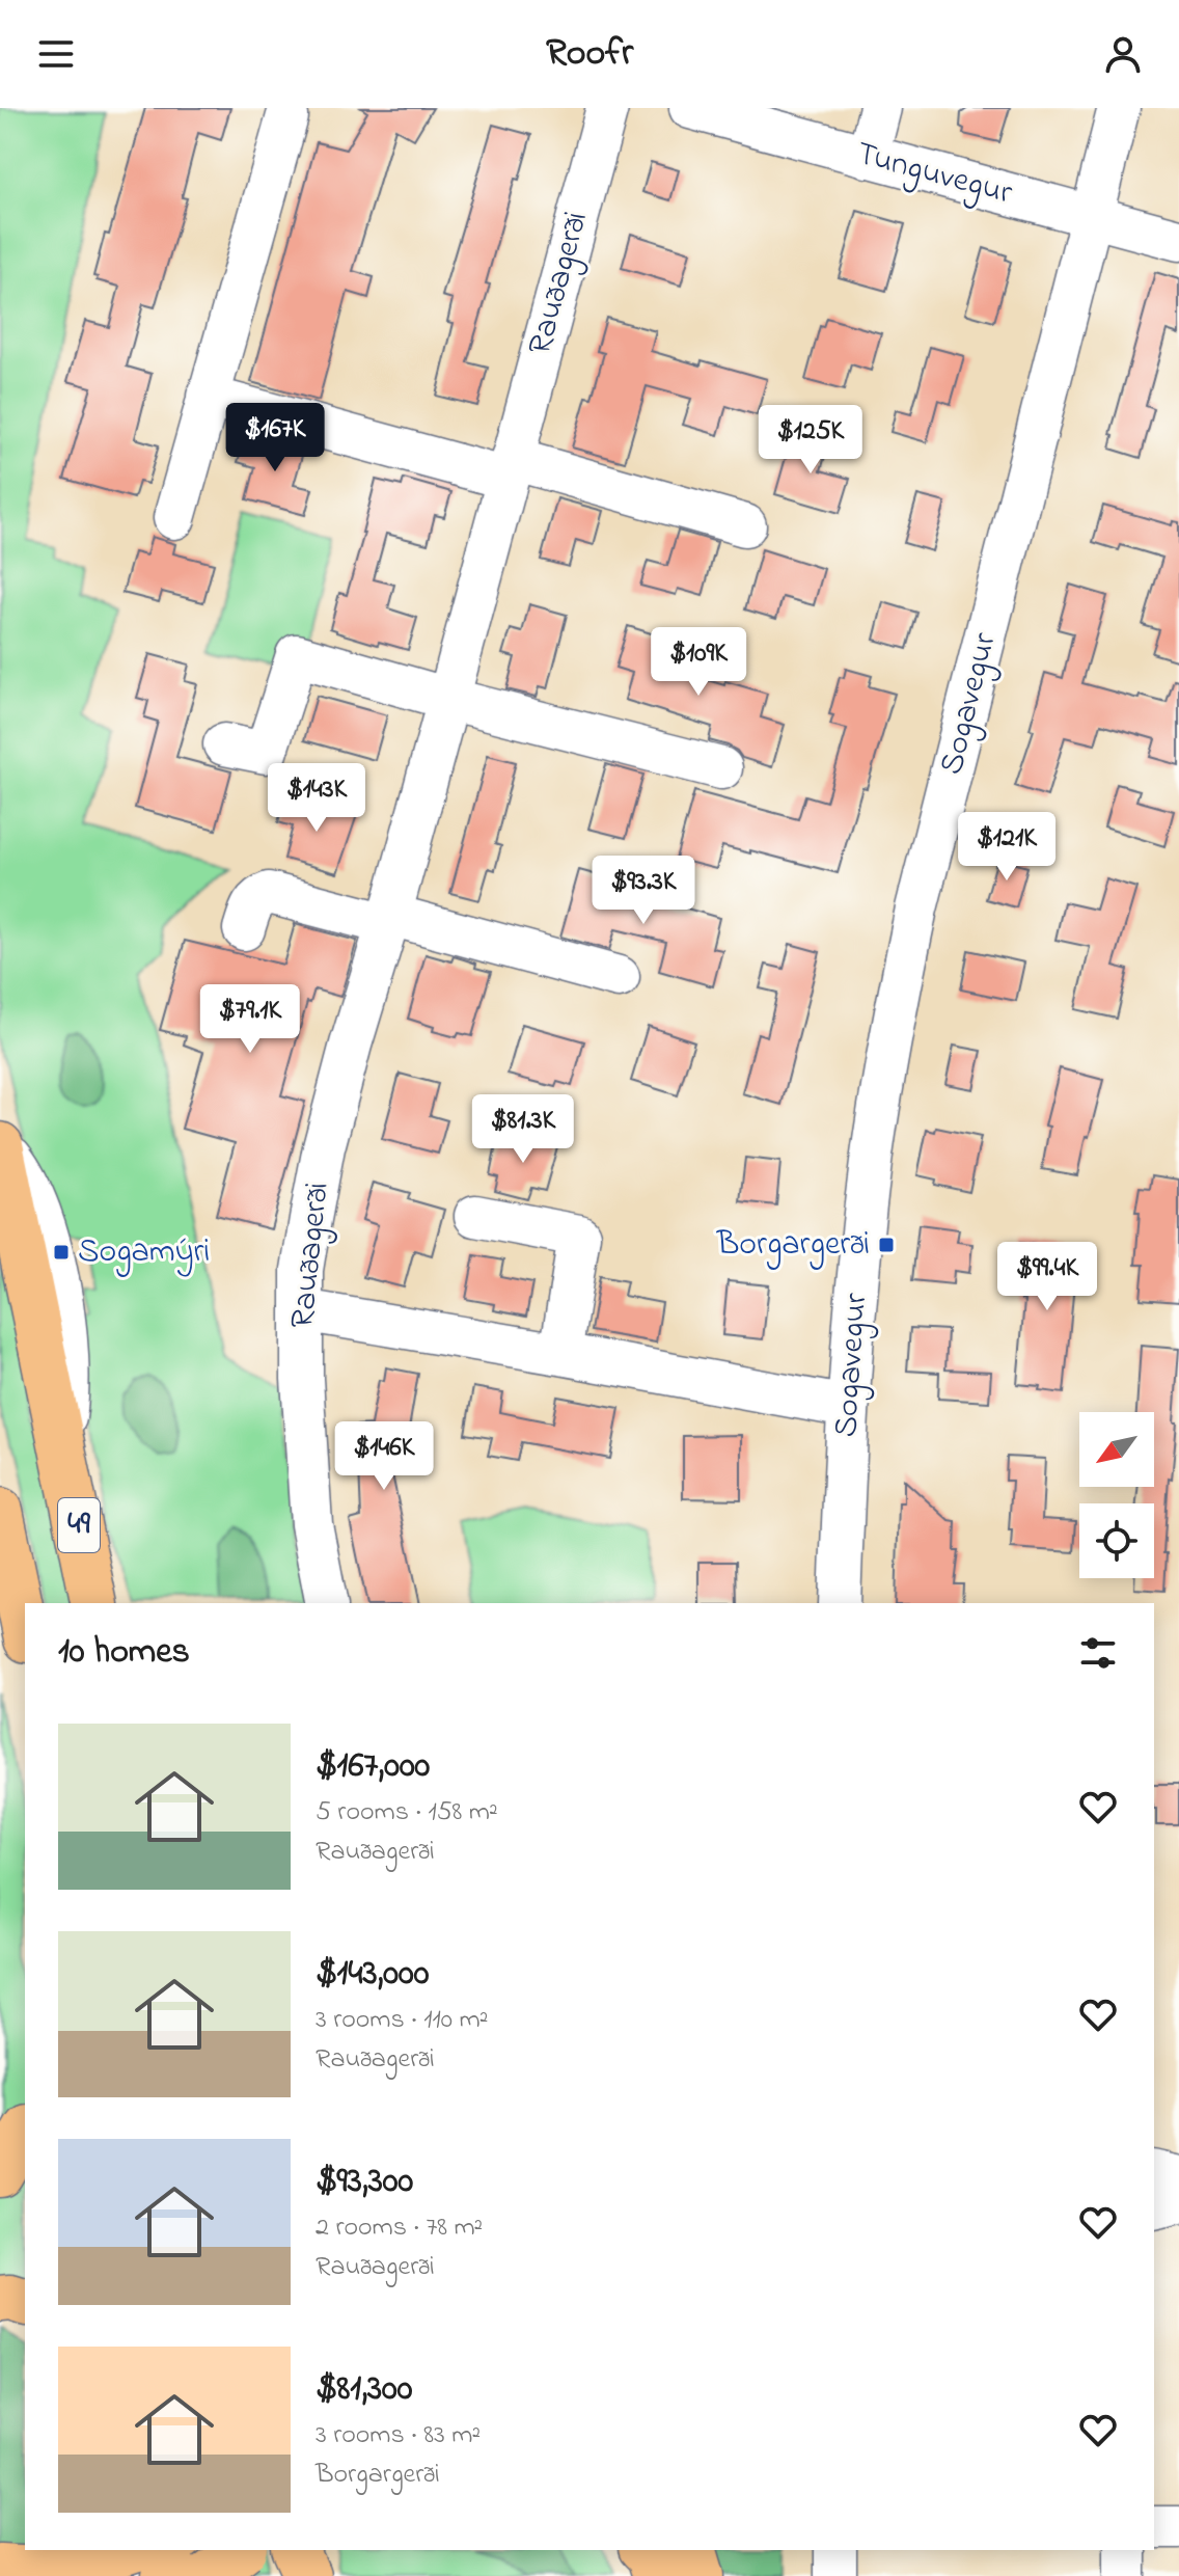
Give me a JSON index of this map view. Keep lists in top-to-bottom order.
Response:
{
  "streets": {
    "main road": ["49"],
    "street": ["Tunguvegur", "Rauðagerði", "Sogavegur"]
  },
  "crossings": [
    ["Tunguvegur", "Sogavegur"]
  ],
  "places": {
    "transit": ["Borgargerði", "Sogamýri"]
  },
  "north": "bottom left",
  "page": {
    "header": "Roofr",
    "price": [
      "$167K",
      "$125K",
      "$109K",
      "$143K",
      "$121K",
      "$93.3K",
      "$79.1K",
      "$81.3K",
      "$99.4K",
      "$146K"
    ],
    "heading": "10 homes",
    "list": [
      {
        "name": "$167,000",
        "note": "5 rooms · 158 m² · Rauðagerði"
      },
      {
        "name": "$143,000",
        "note": "3 rooms · 110 m² · Rauðagerði"
      },
      {
        "name": "$93,300",
        "note": "2 rooms · 78 m² · Rauðagerði"
      },
      {
        "name": "$81,300",
        "note": "3 rooms · 83 m² · Borgargerði"
      }
    ]
  }
}
